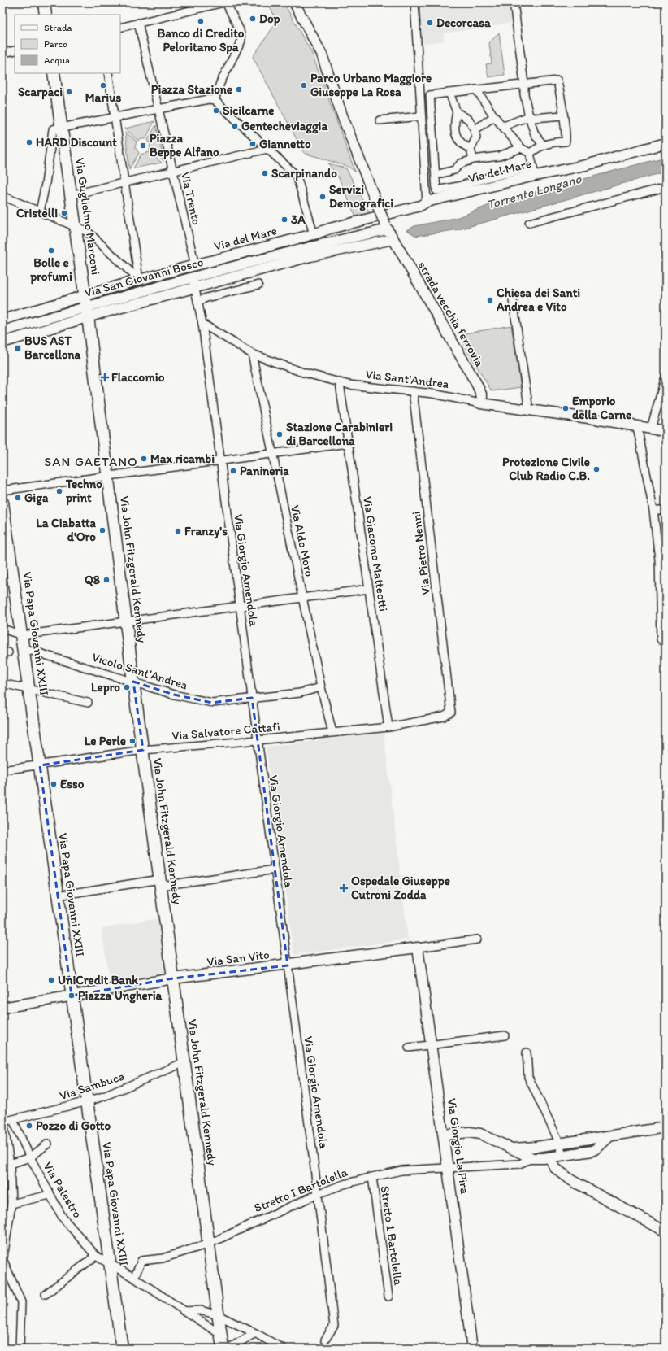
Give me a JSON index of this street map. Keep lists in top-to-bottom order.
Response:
{
  "streets": {
    "main road": ["Via Guglielmo Marconi", "Via John Fitzgerald Kennedy", "Via Papa Giovanni XXIII"],
    "street": [
      "Via del Mare",
      "Via Trento",
      "Via San Giovanni Bosco",
      "strada vecchia ferrovia",
      "Via Sant'Andrea",
      "Via Aldo Moro",
      "Via Pietro Nenni",
      "Via Giacomo Matteotti",
      "Via Giorgio Amendola",
      "Vicolo Sant'Andrea",
      "Via Salvatore Cattafi",
      "Via San Vito",
      "Via Sambuca",
      "Via Giorgio La Pira",
      "Via Palestro",
      "Stretto I Bartolella",
      "Stretto 1 Bartolella"
    ]
  },
  "crossings": [
    ["Via del Mare", "Via Trento"],
    ["Via del Mare", "Via Guglielmo Marconi"],
    ["Via Guglielmo Marconi", "Via San Giovanni Bosco"],
    ["Via Guglielmo Marconi", "Via John Fitzgerald Kennedy"],
    ["Via San Giovanni Bosco", "Via John Fitzgerald Kennedy"],
    ["strada vecchia ferrovia", "Via Sant'Andrea"],
    ["Via Sant'Andrea", "Via Aldo Moro"],
    ["Via Sant'Andrea", "Via Pietro Nenni"],
    ["Via Sant'Andrea", "Via Giacomo Matteotti"],
    ["Via Sant'Andrea", "Via Giorgio Amendola"],
    ["Via Aldo Moro", "Vicolo Sant'Andrea"],
    ["Via Aldo Moro", "Via Salvatore Cattafi"],
    ["Via Pietro Nenni", "Via Salvatore Cattafi"],
    ["Via Giacomo Matteotti", "Via Salvatore Cattafi"],
    ["Via John Fitzgerald Kennedy", "Vicolo Sant'Andrea"],
    ["Via John Fitzgerald Kennedy", "Via Salvatore Cattafi"],
    ["Via John Fitzgerald Kennedy", "Via San Vito"],
    ["Via John Fitzgerald Kennedy", "Via Sambuca"],
    ["Via John Fitzgerald Kennedy", "Via Palestro"],
    ["Via John Fitzgerald Kennedy", "Stretto I Bartolella"],
    ["Via Giorgio Amendola", "Vicolo Sant'Andrea"],
    ["Via Giorgio Amendola", "Via Salvatore Cattafi"],
    ["Via Giorgio Amendola", "Via San Vito"],
    ["Via Giorgio Amendola", "Stretto I Bartolella"],
    ["Via Papa Giovanni XXIII", "Vicolo Sant'Andrea"],
    ["Via Papa Giovanni XXIII", "Via Salvatore Cattafi"],
    ["Via Papa Giovanni XXIII", "Via San Vito"],
    ["Via Papa Giovanni XXIII", "Via Sambuca"],
    ["Via Papa Giovanni XXIII", "Via Palestro"],
    ["Via San Vito", "Via Giorgio La Pira"],
    ["Via Sambuca", "Via Palestro"],
    ["Via Giorgio La Pira", "Stretto I Bartolella"],
    ["Via Palestro", "Stretto I Bartolella"],
    ["Stretto I Bartolella", "Stretto 1 Bartolella"]
  ],
  "districts": ["SAN GAETANO"],
  "water": ["Torrente Longano"],
  "places": {
    "other": [
      "Dop",
      "Banco di Credito Peloritano Spa",
      "Decorcasa",
      "Marius",
      "Parco Urbano Maggiore Giuseppe La Rosa",
      "Piazza Stazione",
      "Scarpaci",
      "Sicilcarne",
      "Gentecheviaggia",
      "HARD Discount",
      "Giannetto",
      "Piazza Beppe Alfano",
      "Scarpinando",
      "Servizi Demografici",
      "Cristelli",
      "3A",
      "Bolle e profumi",
      "Chiesa dei Santi Andrea e Vito",
      "Emporio della Carne",
      "Stazione Carabinieri di Barcellona",
      "Max ricambi",
      "Protezione Civile Club Radio C.B.",
      "Panineria",
      "Techno print",
      "Giga",
      "La Ciabatta d'Oro",
      "Franzy's",
      "Q8",
      "Lepro",
      "Le Perle",
      "Esso",
      "UniCredit Bank",
      "Piazza Ungheria",
      "Pozzo di Gotto"
    ],
    "transit": ["BUS AST Barcellona"],
    "health": ["Flaccomio", "Ospedale Giuseppe Cutroni Zodda"]
  },
  "legend": ["Strada", "Parco", "Acqua"]
}
